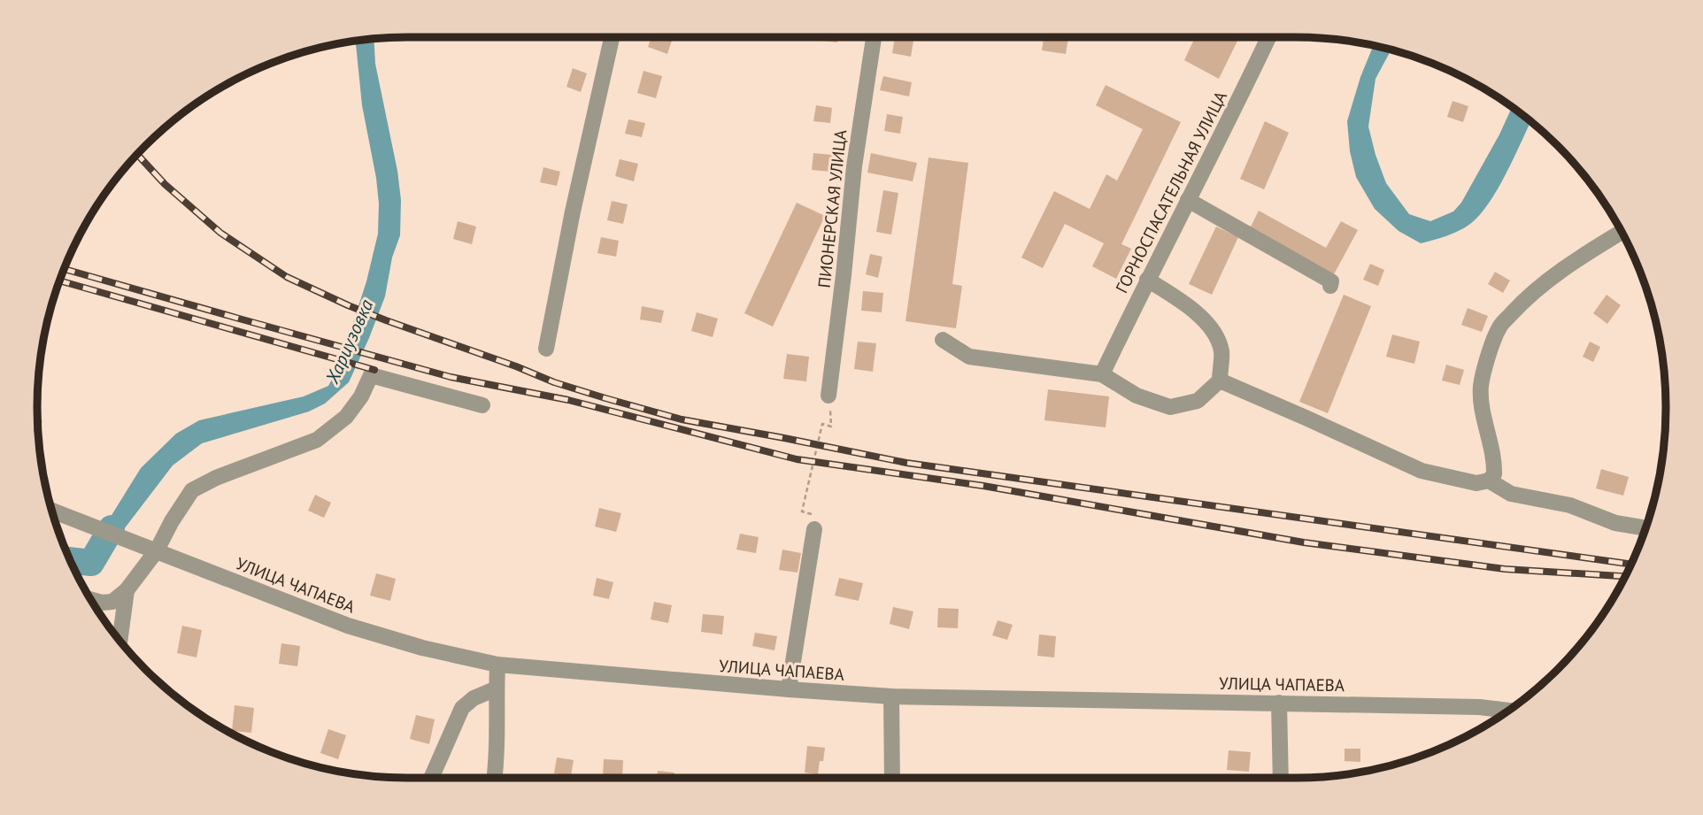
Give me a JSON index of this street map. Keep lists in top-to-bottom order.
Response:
{
  "streets": {
    "street": ["ГОРНОСПАСАТЕЛЬНАЯ УЛИЦА", "ПИОНЕРСКАЯ УЛИЦА", "УЛИЦА ЧАПАЕВА"]
  },
  "water": ["Хариузовка"]
}
